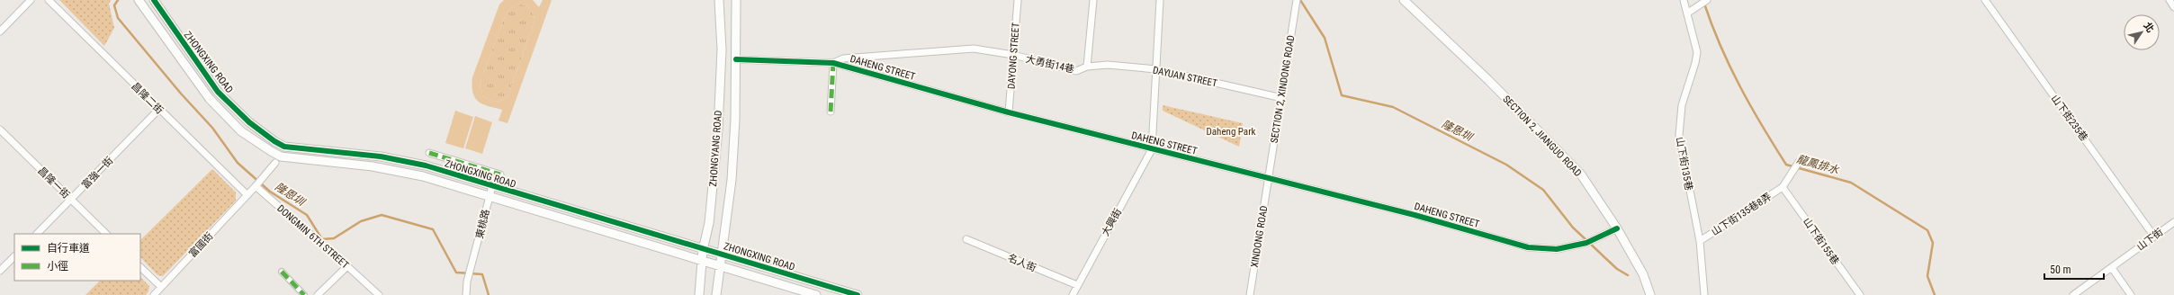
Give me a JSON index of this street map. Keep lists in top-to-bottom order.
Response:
{
  "streets": {
    "street": [
      "DAYONG STREET",
      "ZHONGXING ROAD",
      "大勇街14巷",
      "DAHENG STREET",
      "DAYUAN STREET",
      "SECTION 2, XINDONG ROAD",
      "昌隆二街",
      "山下街235巷",
      "SECTION 2, JIANGUO ROAD",
      "ZHONGYANG ROAD",
      "山下街135巷",
      "富強一街",
      "昌隆一街",
      "山下街135巷8弄",
      "大興街",
      "東桃路",
      "DONGMIN 6TH STREET",
      "XINDONG ROAD",
      "山下街",
      "山下街155巷",
      "富國街",
      "名人街"
    ]
  },
  "crossings": [
    ["DAYONG STREET", "大勇街14巷"],
    ["DAYONG STREET", "DAHENG STREET"],
    ["ZHONGXING ROAD", "ZHONGYANG ROAD"],
    ["ZHONGXING ROAD", "東桃路"],
    ["大勇街14巷", "DAHENG STREET"],
    ["大勇街14巷", "DAYUAN STREET"],
    ["DAHENG STREET", "SECTION 2, XINDONG ROAD"],
    ["DAHENG STREET", "SECTION 2, JIANGUO ROAD"],
    ["DAHENG STREET", "ZHONGYANG ROAD"],
    ["DAHENG STREET", "大興街"],
    ["DAHENG STREET", "XINDONG ROAD"],
    ["DAYUAN STREET", "SECTION 2, XINDONG ROAD"],
    ["SECTION 2, XINDONG ROAD", "XINDONG ROAD"],
    ["昌隆二街", "富強一街"],
    ["昌隆二街", "富國街"],
    ["山下街235巷", "山下街"],
    ["山下街135巷", "山下街135巷8弄"],
    ["富強一街", "昌隆一街"],
    ["山下街135巷8弄", "山下街155巷"],
    ["大興街", "名人街"]
  ],
  "water": ["隆恩圳", "龍鳳排水"],
  "parks": ["Daheng Park"],
  "legend": ["自行車道", "小徑"],
  "scale_bar": "50 m",
  "north": "top right"
}
